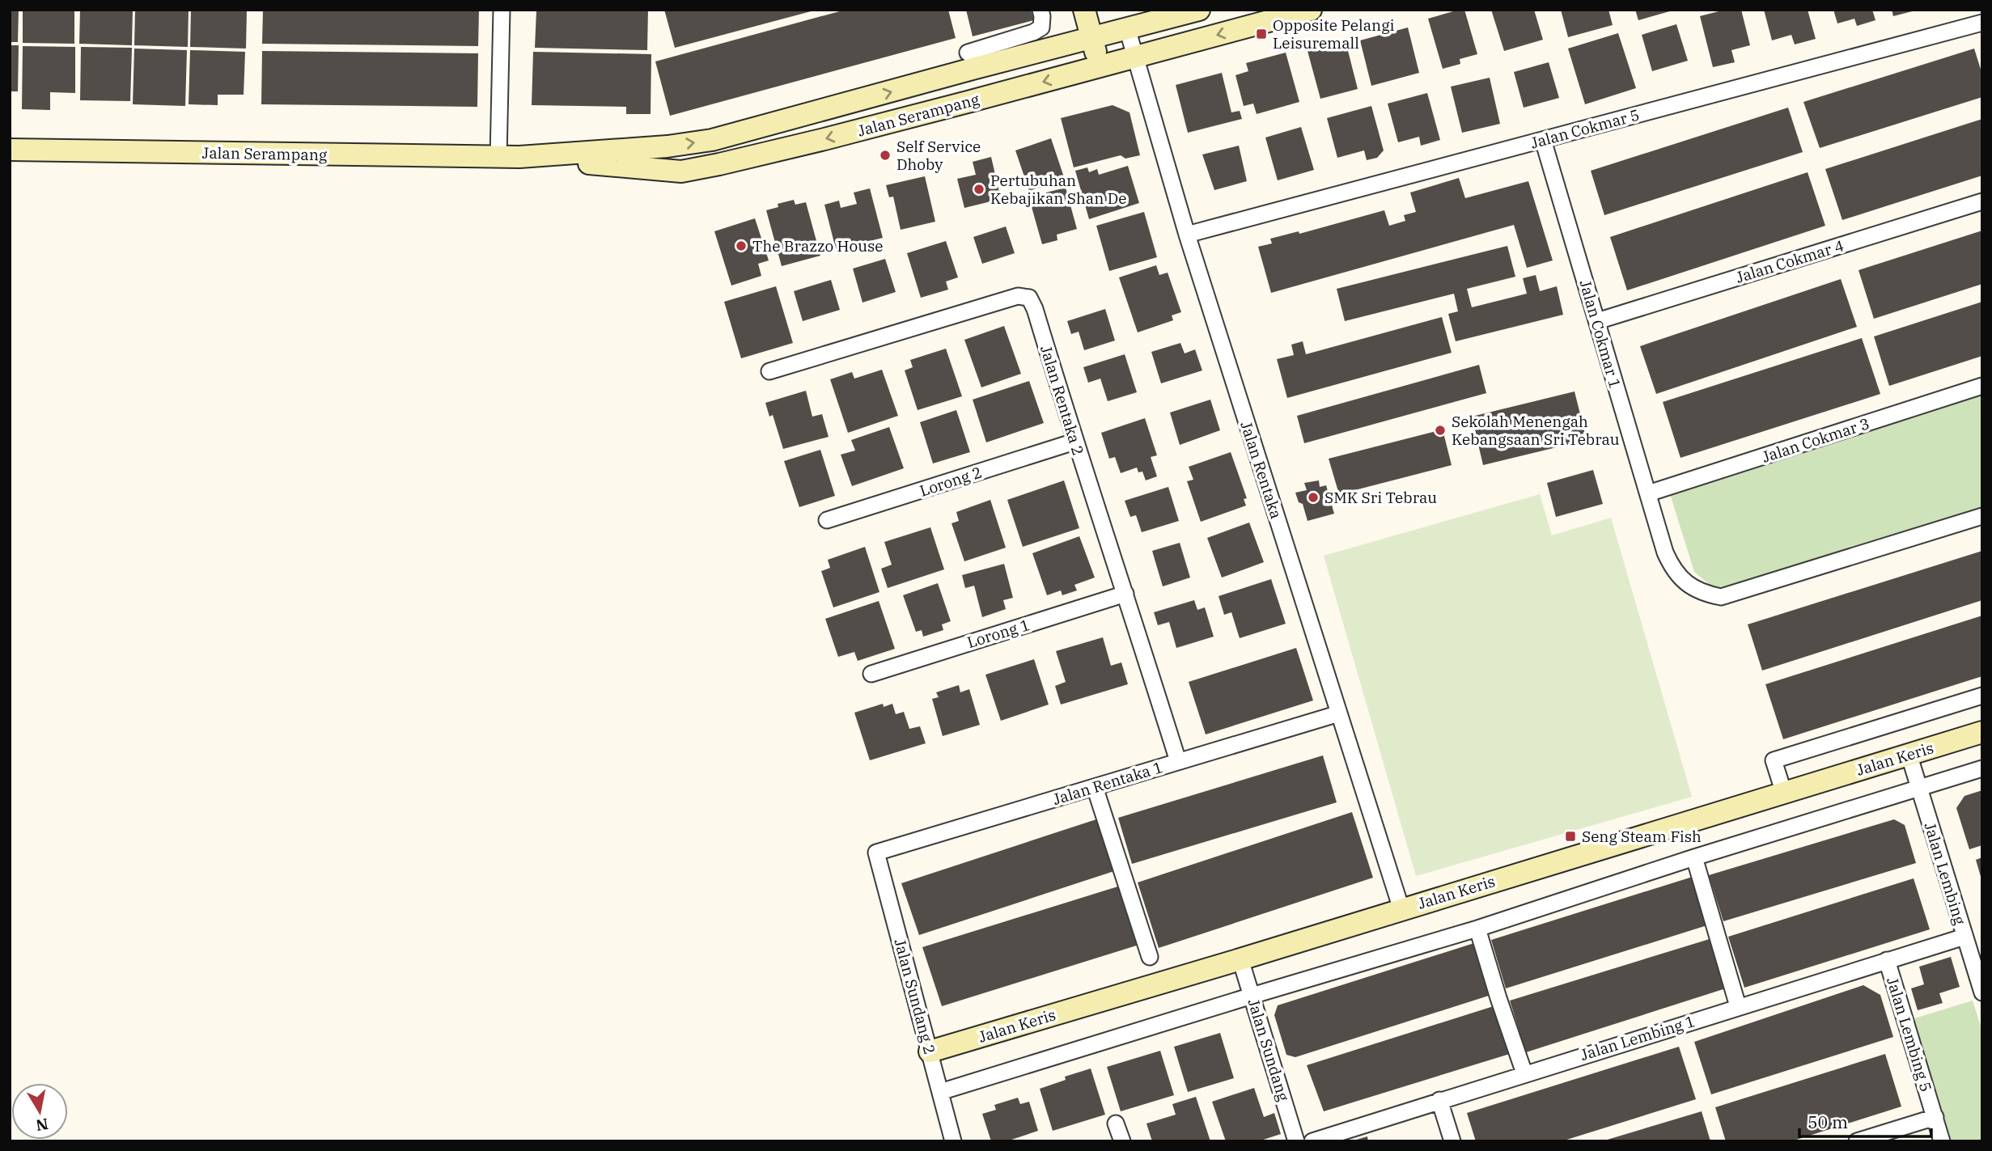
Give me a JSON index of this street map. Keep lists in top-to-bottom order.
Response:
{
  "streets": {
    "main road": ["Jalan Serampang", "Jalan Keris"],
    "street": [
      "Jalan Cokmar 5",
      "Jalan Cokmar 4",
      "Jalan Cokmar 1",
      "Jalan Rentaka 2",
      "Jalan Cokmar 3",
      "Jalan Rentaka",
      "Lorong 2",
      "Lorong 1",
      "Jalan Rentaka 1",
      "Jalan Lembing",
      "Jalan Sundang 2",
      "Jalan Lembing 5",
      "Jalan Lembing 1",
      "Jalan Sundang"
    ]
  },
  "crossings": [
    ["Jalan Serampang", "Jalan Rentaka"],
    ["Jalan Cokmar 5", "Jalan Cokmar 1"],
    ["Jalan Cokmar 5", "Jalan Rentaka"],
    ["Jalan Cokmar 4", "Jalan Cokmar 1"],
    ["Jalan Cokmar 1", "Jalan Cokmar 3"],
    ["Jalan Rentaka 2", "Lorong 2"],
    ["Jalan Rentaka 2", "Lorong 1"],
    ["Jalan Rentaka 2", "Jalan Rentaka 1"],
    ["Jalan Rentaka", "Jalan Keris"],
    ["Jalan Rentaka", "Jalan Rentaka 1"],
    ["Jalan Keris", "Jalan Lembing"],
    ["Jalan Keris", "Jalan Sundang 2"],
    ["Jalan Keris", "Jalan Sundang"],
    ["Jalan Rentaka 1", "Jalan Sundang 2"],
    ["Jalan Lembing", "Jalan Lembing 1"],
    ["Jalan Lembing 5", "Jalan Lembing 1"]
  ],
  "places": {
    "transit": ["Opposite Pelangi Leisuremall", "Seng Steam Fish"],
    "other": [
      "Self Service Dhoby",
      "Pertubuhan Kebajikan Shan De",
      "The Brazzo House",
      "Sekolah Menengah Kebangsaan Sri Tebrau",
      "SMK Sri Tebrau"
    ]
  },
  "scale_bar": "50 m",
  "north": "bottom"
}
